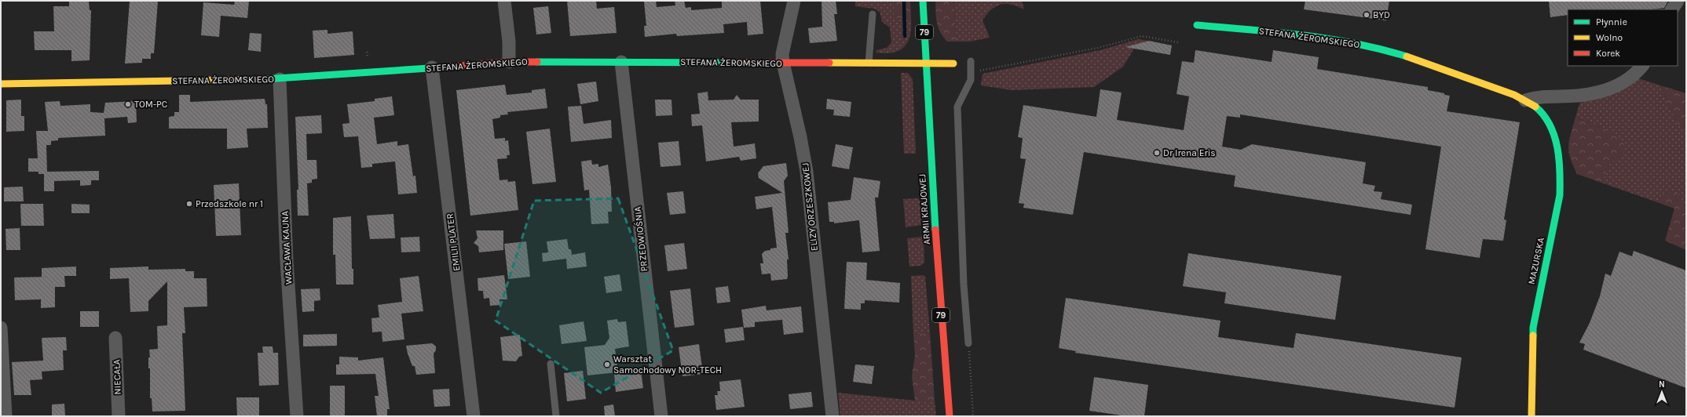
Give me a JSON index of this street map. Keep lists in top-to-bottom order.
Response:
{
  "streets": {
    "street": [
      "79",
      "STEFANA ŻEROMSKIEGO",
      "ELIZY ORZESZKOWEJ",
      "ARMII KRAJOWEJ",
      "PRZEDWIOŚNIA",
      "EMILII PLATER",
      "WACŁAWA KAUNA",
      "MAZURSKA",
      "NIECAŁA"
    ]
  },
  "crossings": [
    ["STEFANA ŻEROMSKIEGO", "ELIZY ORZESZKOWEJ"],
    ["STEFANA ŻEROMSKIEGO", "ARMII KRAJOWEJ"],
    ["STEFANA ŻEROMSKIEGO", "PRZEDWIOŚNIA"],
    ["STEFANA ŻEROMSKIEGO", "EMILII PLATER"],
    ["STEFANA ŻEROMSKIEGO", "WACŁAWA KAUNA"],
    ["STEFANA ŻEROMSKIEGO", "MAZURSKA"]
  ],
  "places": [
    "BYD",
    "TOM-PC",
    "Dr Irena Eris",
    "Przedszkole nr 1",
    "Warsztat Samochodowy NOR-TECH"
  ],
  "legend": ["Płynnie", "Wolno", "Korek"],
  "north": "top"
}
